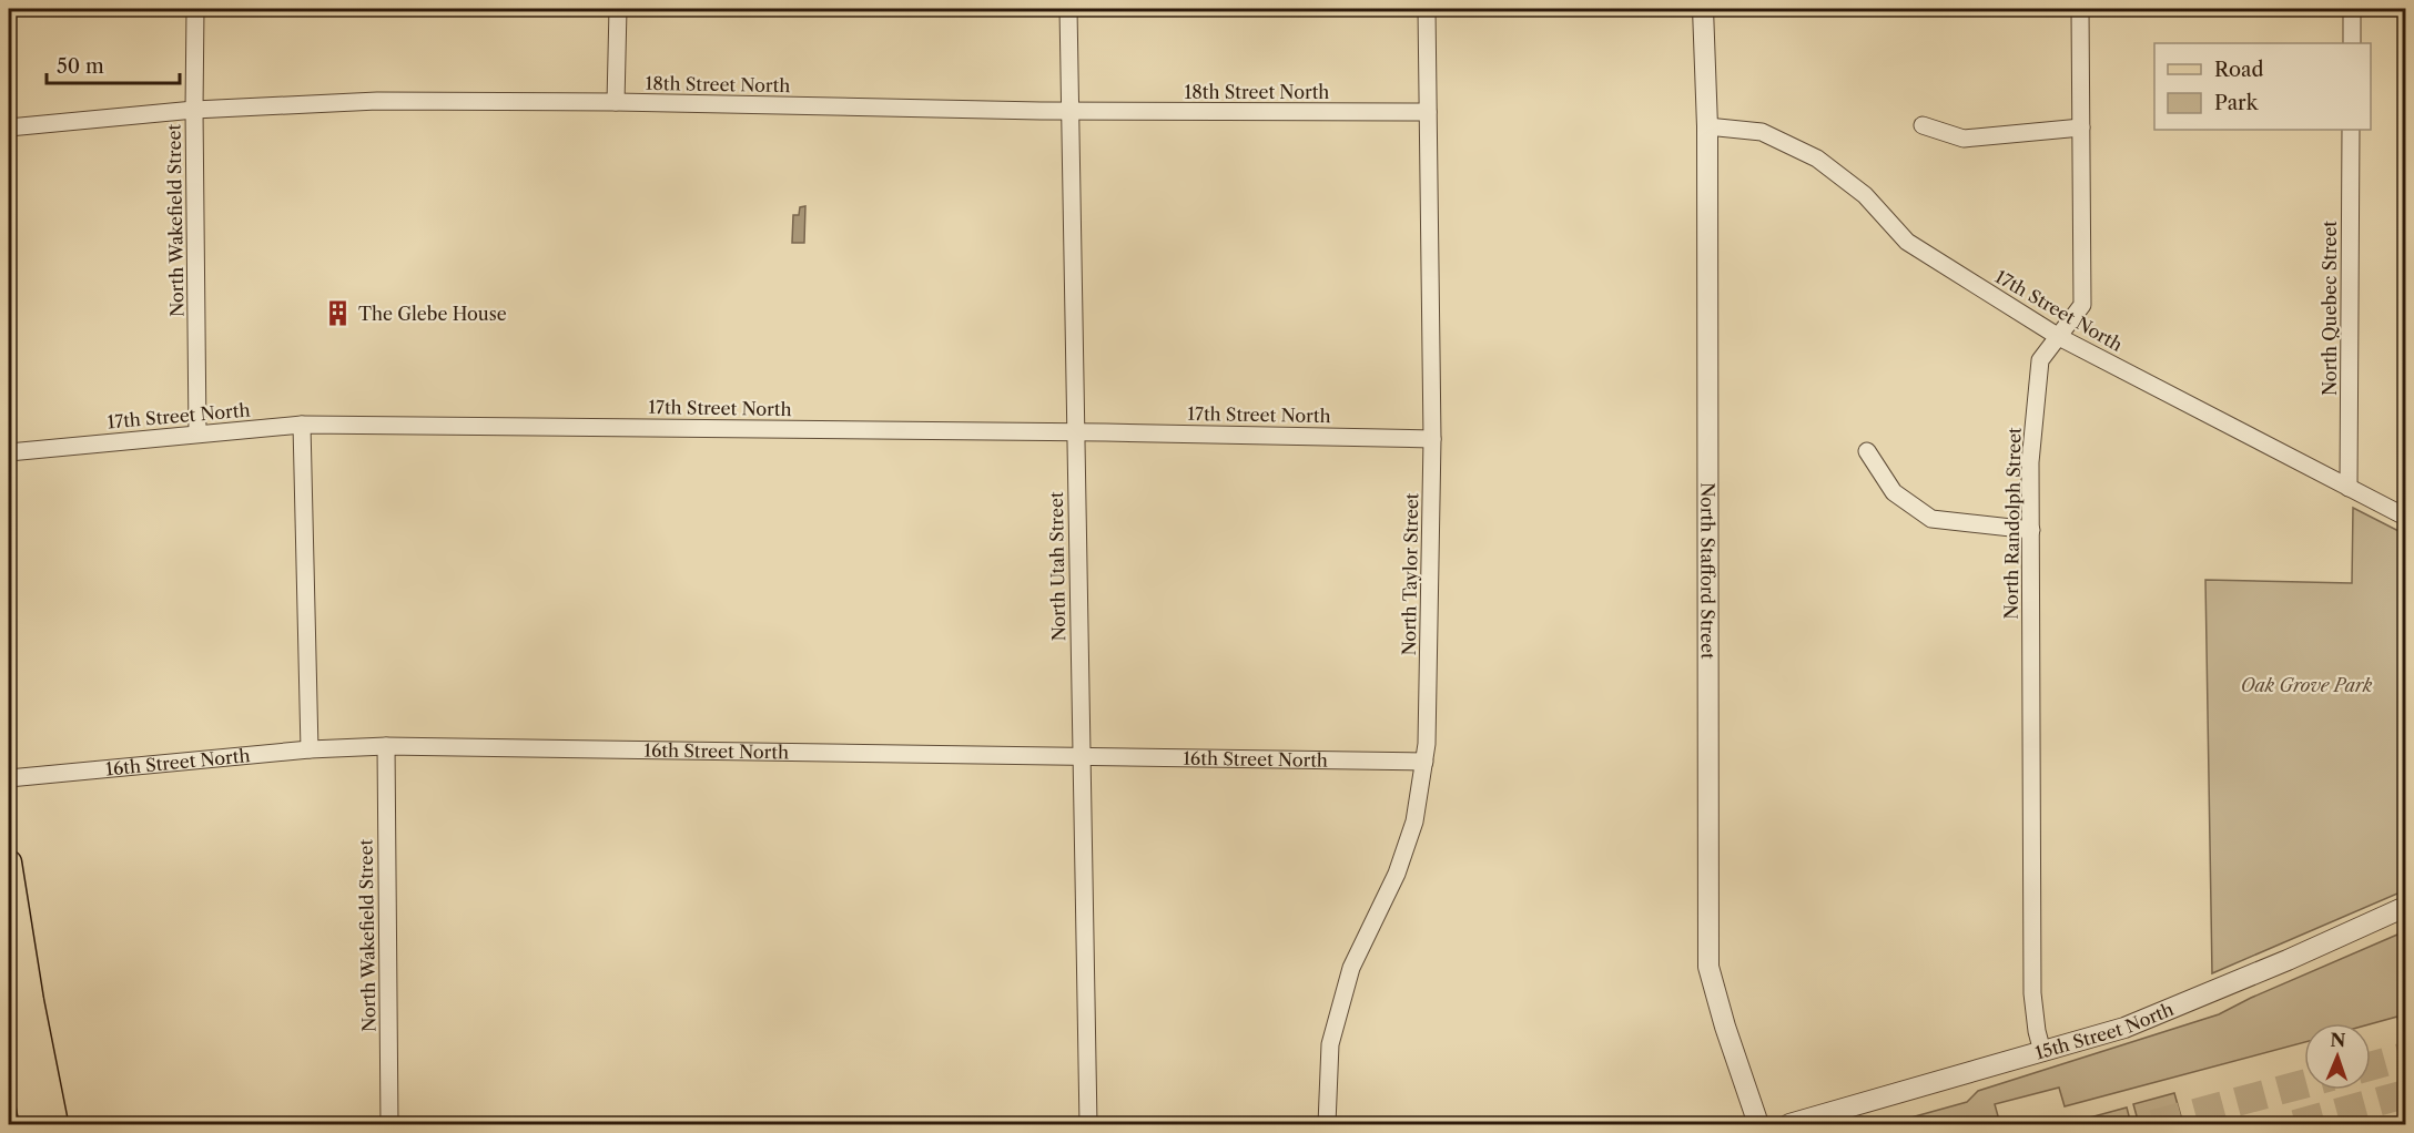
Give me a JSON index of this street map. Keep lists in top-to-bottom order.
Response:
{
  "streets": {
    "street": [
      "18th Street North",
      "North Wakefield Street",
      "North Quebec Street",
      "17th Street North",
      "North Randolph Street",
      "North Utah Street",
      "North Stafford Street",
      "North Taylor Street",
      "16th Street North",
      "15th Street North"
    ]
  },
  "crossings": [
    ["18th Street North", "North Wakefield Street"],
    ["18th Street North", "North Utah Street"],
    ["18th Street North", "North Taylor Street"],
    ["North Wakefield Street", "17th Street North"],
    ["North Wakefield Street", "16th Street North"],
    ["North Quebec Street", "17th Street North"],
    ["17th Street North", "North Randolph Street"],
    ["17th Street North", "North Utah Street"],
    ["17th Street North", "North Stafford Street"],
    ["17th Street North", "North Taylor Street"],
    ["North Randolph Street", "15th Street North"],
    ["North Utah Street", "16th Street North"],
    ["North Taylor Street", "16th Street North"]
  ],
  "parks": ["Oak Grove Park"],
  "places": {
    "building": ["The Glebe House"]
  },
  "legend": ["Road", "Park"],
  "scale_bar": "50 m",
  "north": "top"
}
